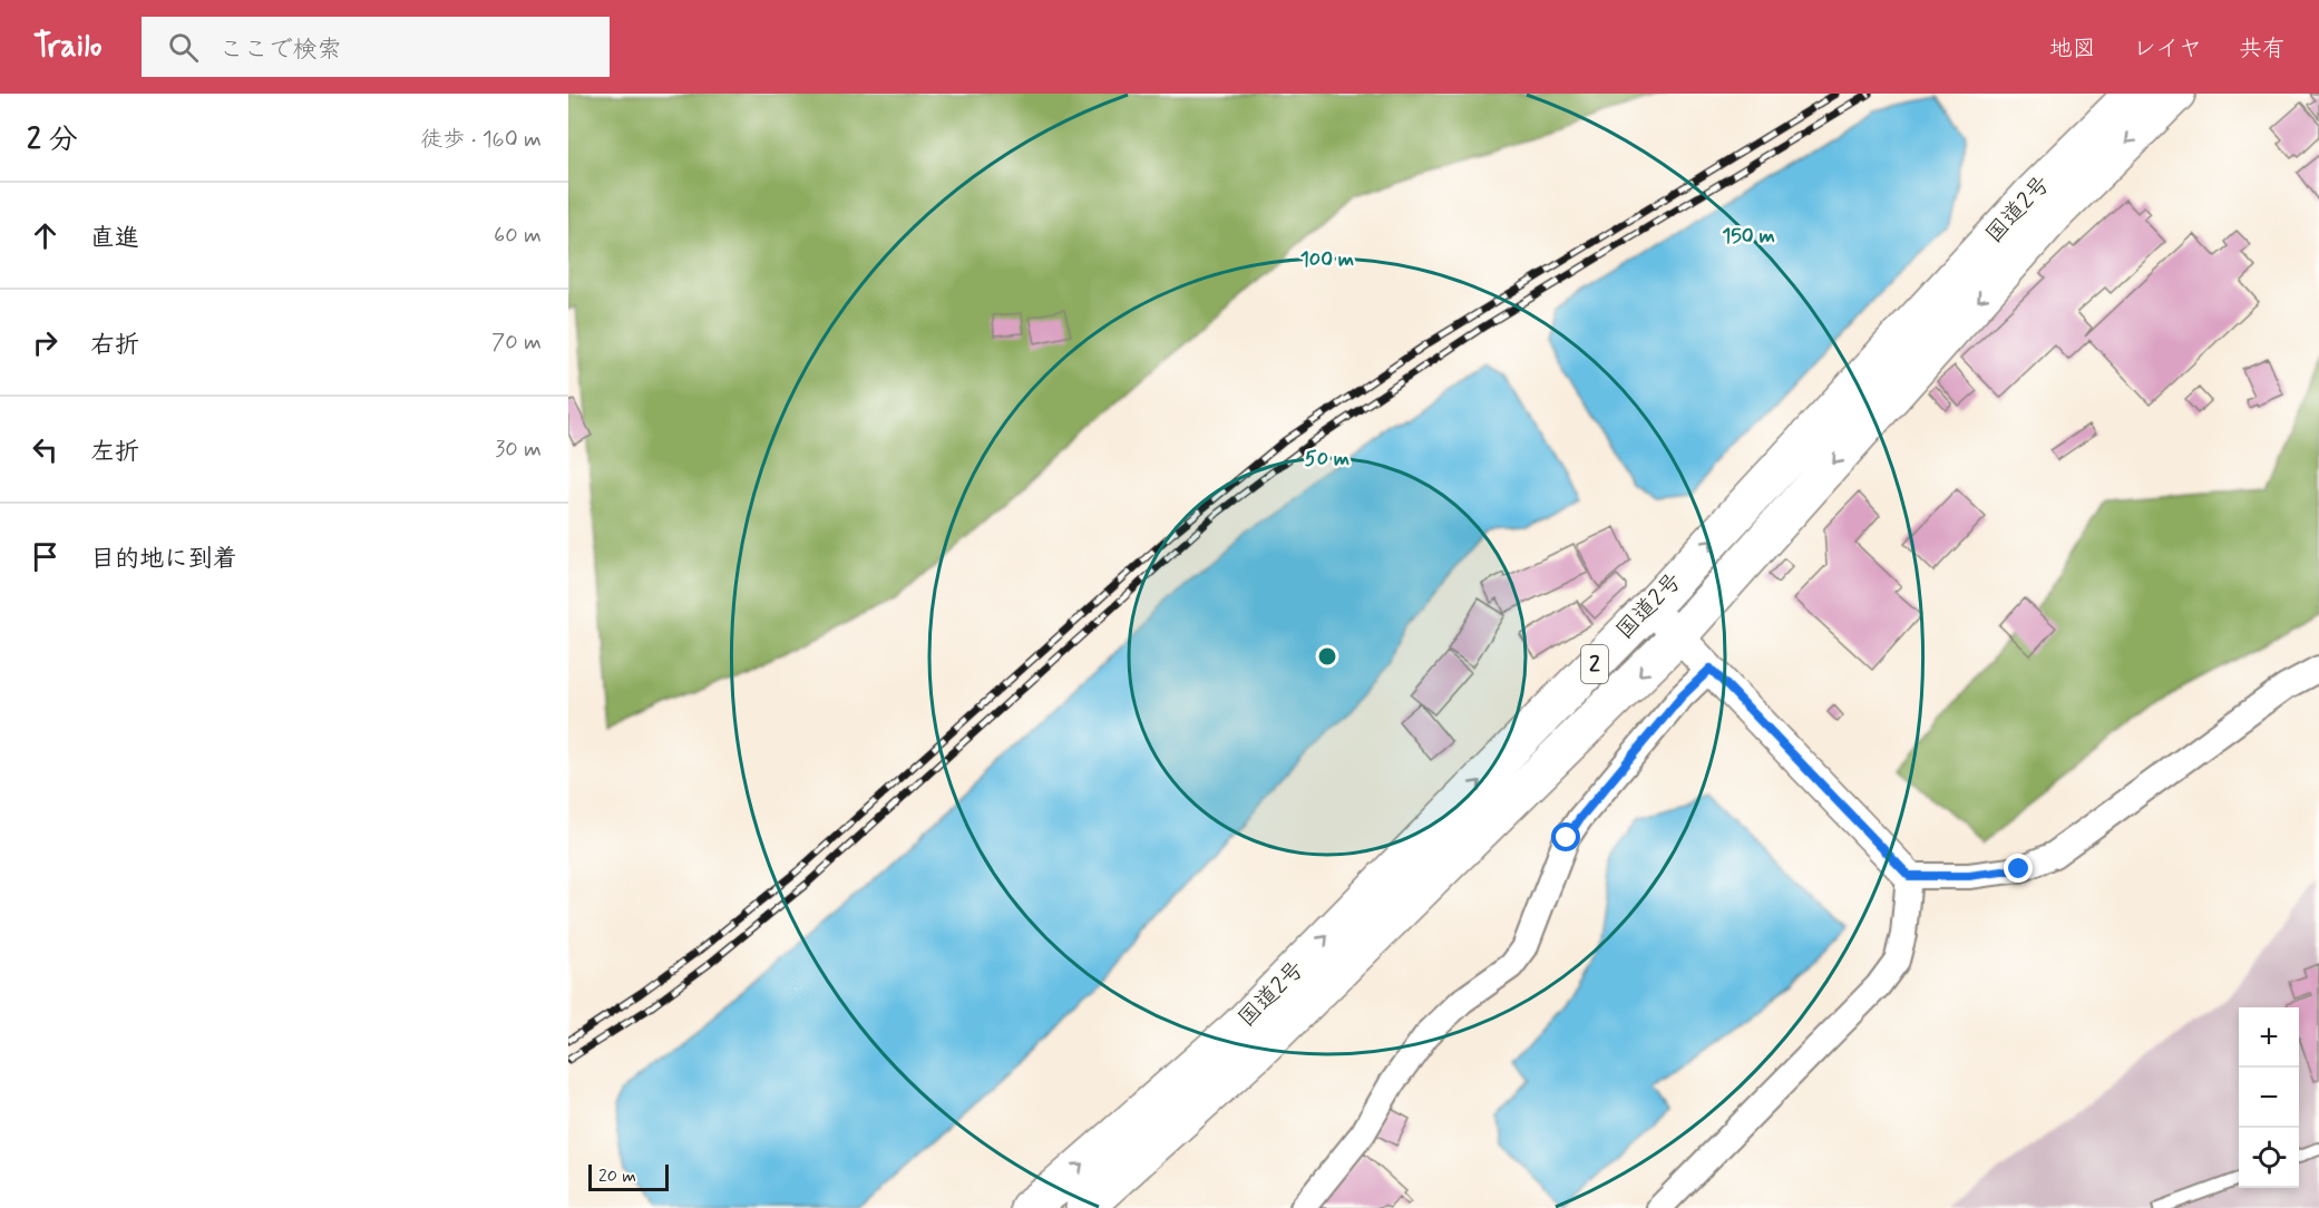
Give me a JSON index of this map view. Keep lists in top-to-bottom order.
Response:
{
  "streets": {
    "highway": ["国道2号", "2"]
  },
  "scale_bar": "20 m",
  "page": {
    "header": "Trailo",
    "search": "ここで検索",
    "nav": ["地図", "レイヤ", "共有"],
    "heading": ["2 分", "徒歩 · 160 m"],
    "list": [
      ["直進", "60 m"],
      ["右折", "70 m"],
      ["左折", "30 m"],
      "目的地に到着"
    ],
    "map_buttons": ["+", "−"],
    "scale": "20 m"
  },
  "rings": ["150 m", "100 m", "50 m"]
}
